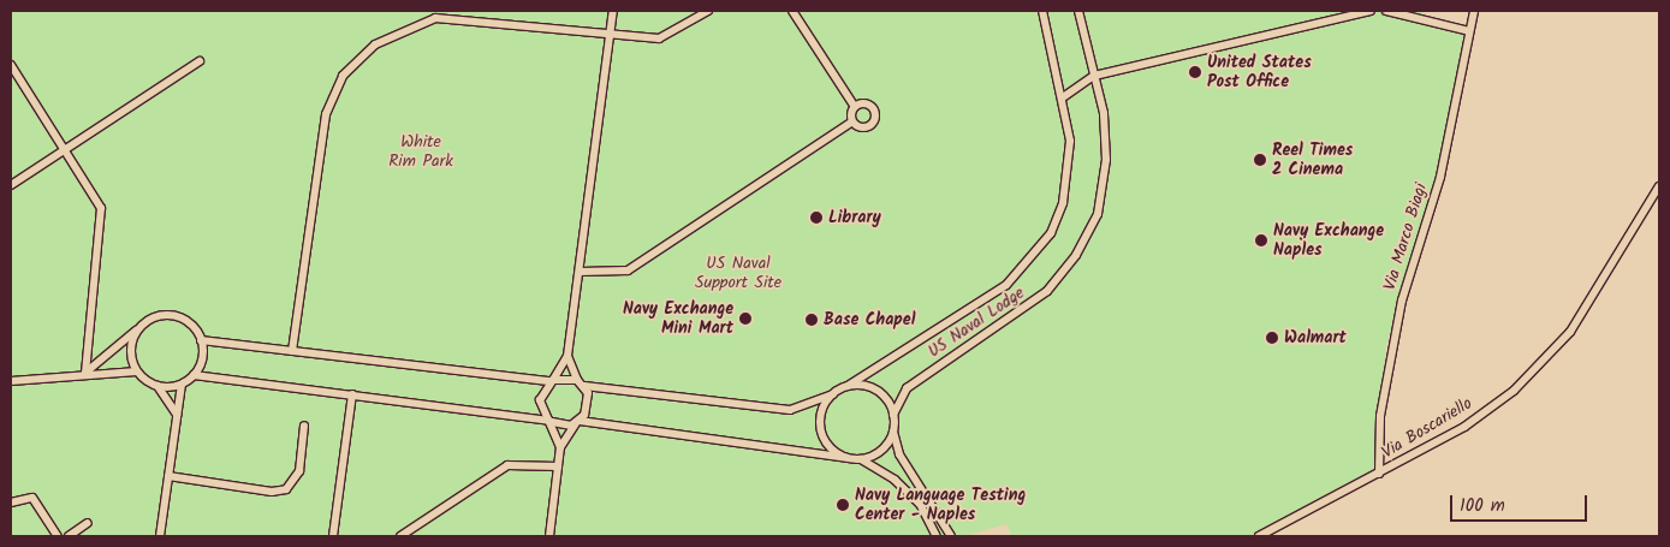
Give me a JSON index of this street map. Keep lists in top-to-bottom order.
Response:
{
  "streets": {
    "street": ["Via Marco Biagi", "US Naval Lodge", "Via Boscariello"]
  },
  "crossings": [
    ["Via Marco Biagi", "Via Boscariello"]
  ],
  "parks": ["White Rim Park", "US Naval Support Site"],
  "places": [
    "United States Post Office",
    "Reel Times 2 Cinema",
    "Library",
    "Navy Exchange Naples",
    "Navy Exchange Mini Mart",
    "Base Chapel",
    "Walmart",
    "Navy Language Testing Center - Naples"
  ],
  "scale_bar": "100 m"
}
